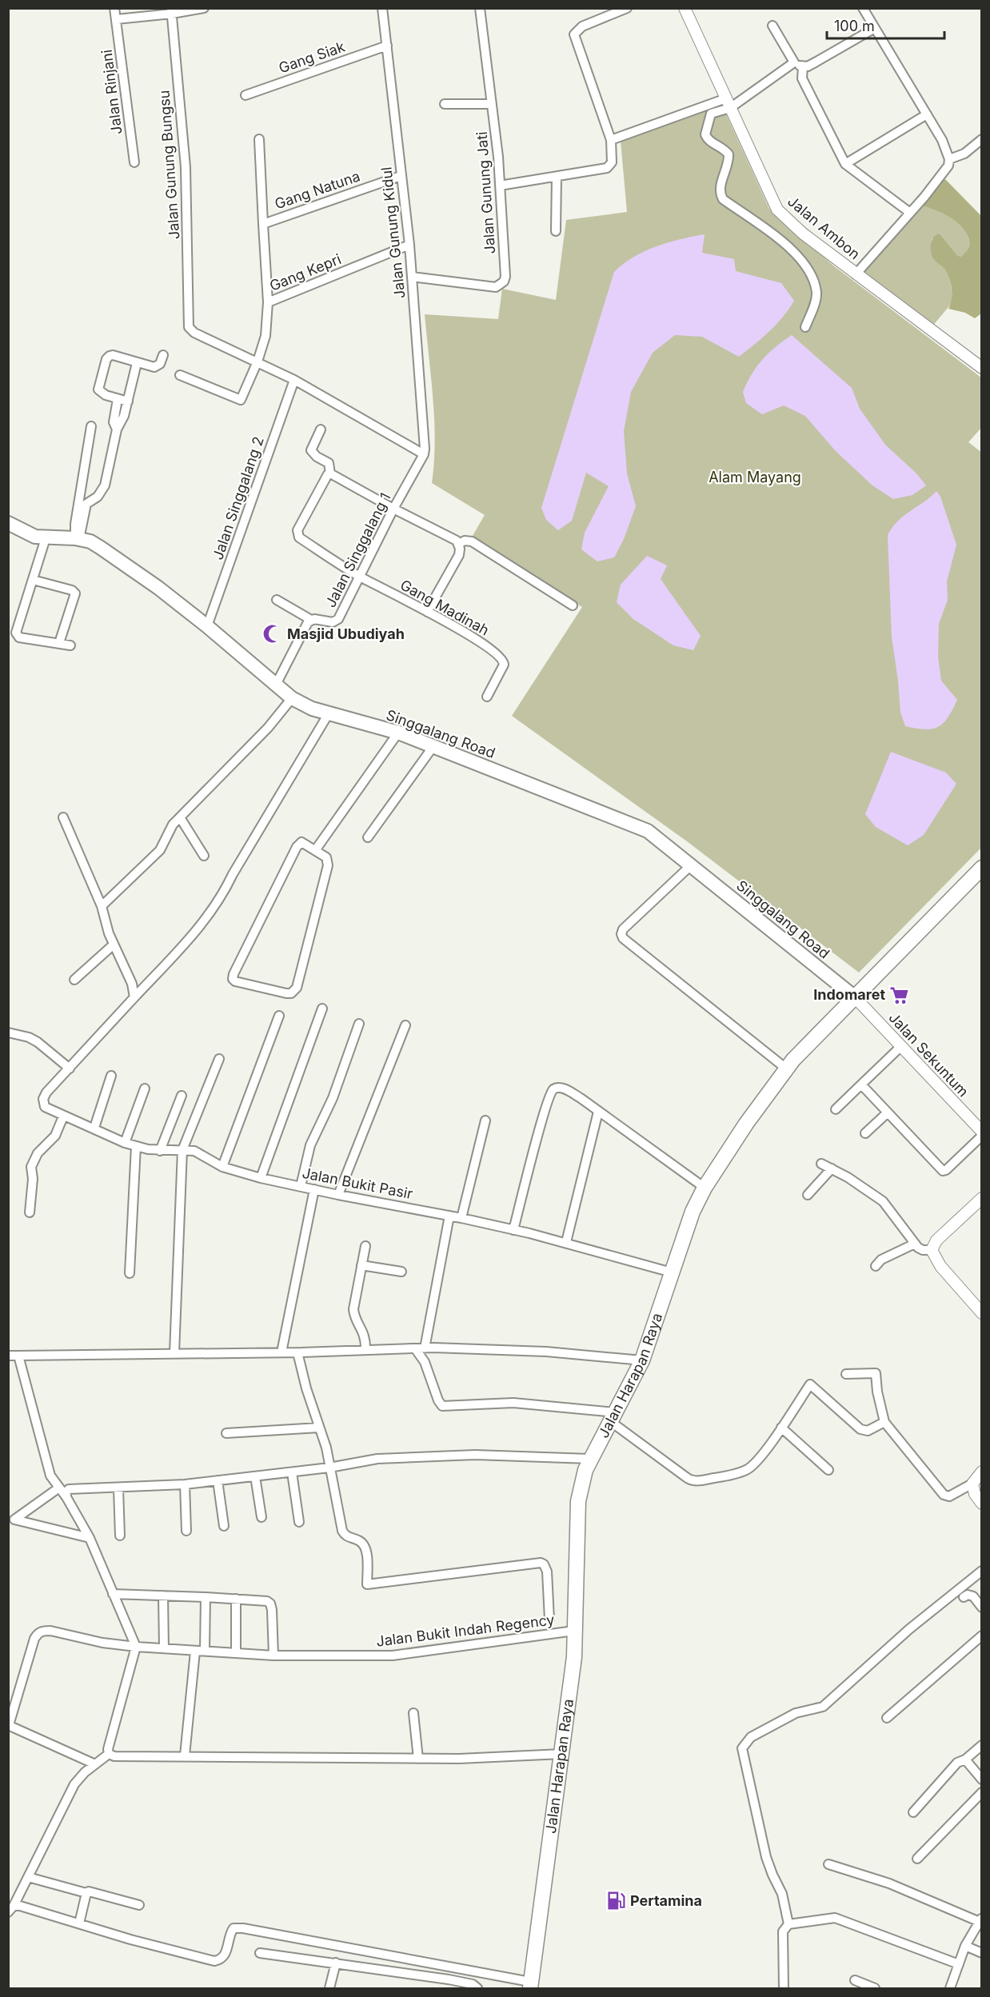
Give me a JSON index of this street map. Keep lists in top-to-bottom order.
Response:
{
  "streets": {
    "main road": ["Singgalang Road", "Jalan Harapan Raya"],
    "street": [
      "Gang Siak",
      "Jalan Rinjani",
      "Jalan Gunung Bungsu",
      "Gang Natuna",
      "Jalan Gunung Jati",
      "Jalan Ambon",
      "Jalan Gunung Kidul",
      "Gang Kepri",
      "Jalan Singgalang 2",
      "Jalan Singgalang 1",
      "Gang Madinah",
      "Jalan Sekuntum",
      "Jalan Bukit Pasir",
      "Jalan Bukit Indah Regency"
    ]
  },
  "crossings": [
    ["Gang Siak", "Jalan Gunung Kidul"],
    ["Jalan Gunung Bungsu", "Gang Kepri"],
    ["Gang Natuna", "Jalan Gunung Kidul"],
    ["Gang Natuna", "Gang Kepri"],
    ["Jalan Gunung Jati", "Jalan Gunung Kidul"],
    ["Jalan Gunung Kidul", "Gang Kepri"],
    ["Jalan Gunung Kidul", "Jalan Singgalang 1"],
    ["Jalan Singgalang 2", "Singgalang Road"],
    ["Jalan Singgalang 1", "Gang Madinah"],
    ["Jalan Singgalang 1", "Singgalang Road"],
    ["Singgalang Road", "Jalan Sekuntum"],
    ["Singgalang Road", "Jalan Harapan Raya"],
    ["Jalan Sekuntum", "Jalan Harapan Raya"],
    ["Jalan Bukit Pasir", "Jalan Harapan Raya"],
    ["Jalan Harapan Raya", "Jalan Bukit Indah Regency"]
  ],
  "parks": ["Alam Mayang"],
  "places": {
    "mosque": ["Masjid Ubudiyah"],
    "supermarket": ["Indomaret"],
    "fuel station": ["Pertamina"]
  },
  "scale_bar": "100 m"
}
